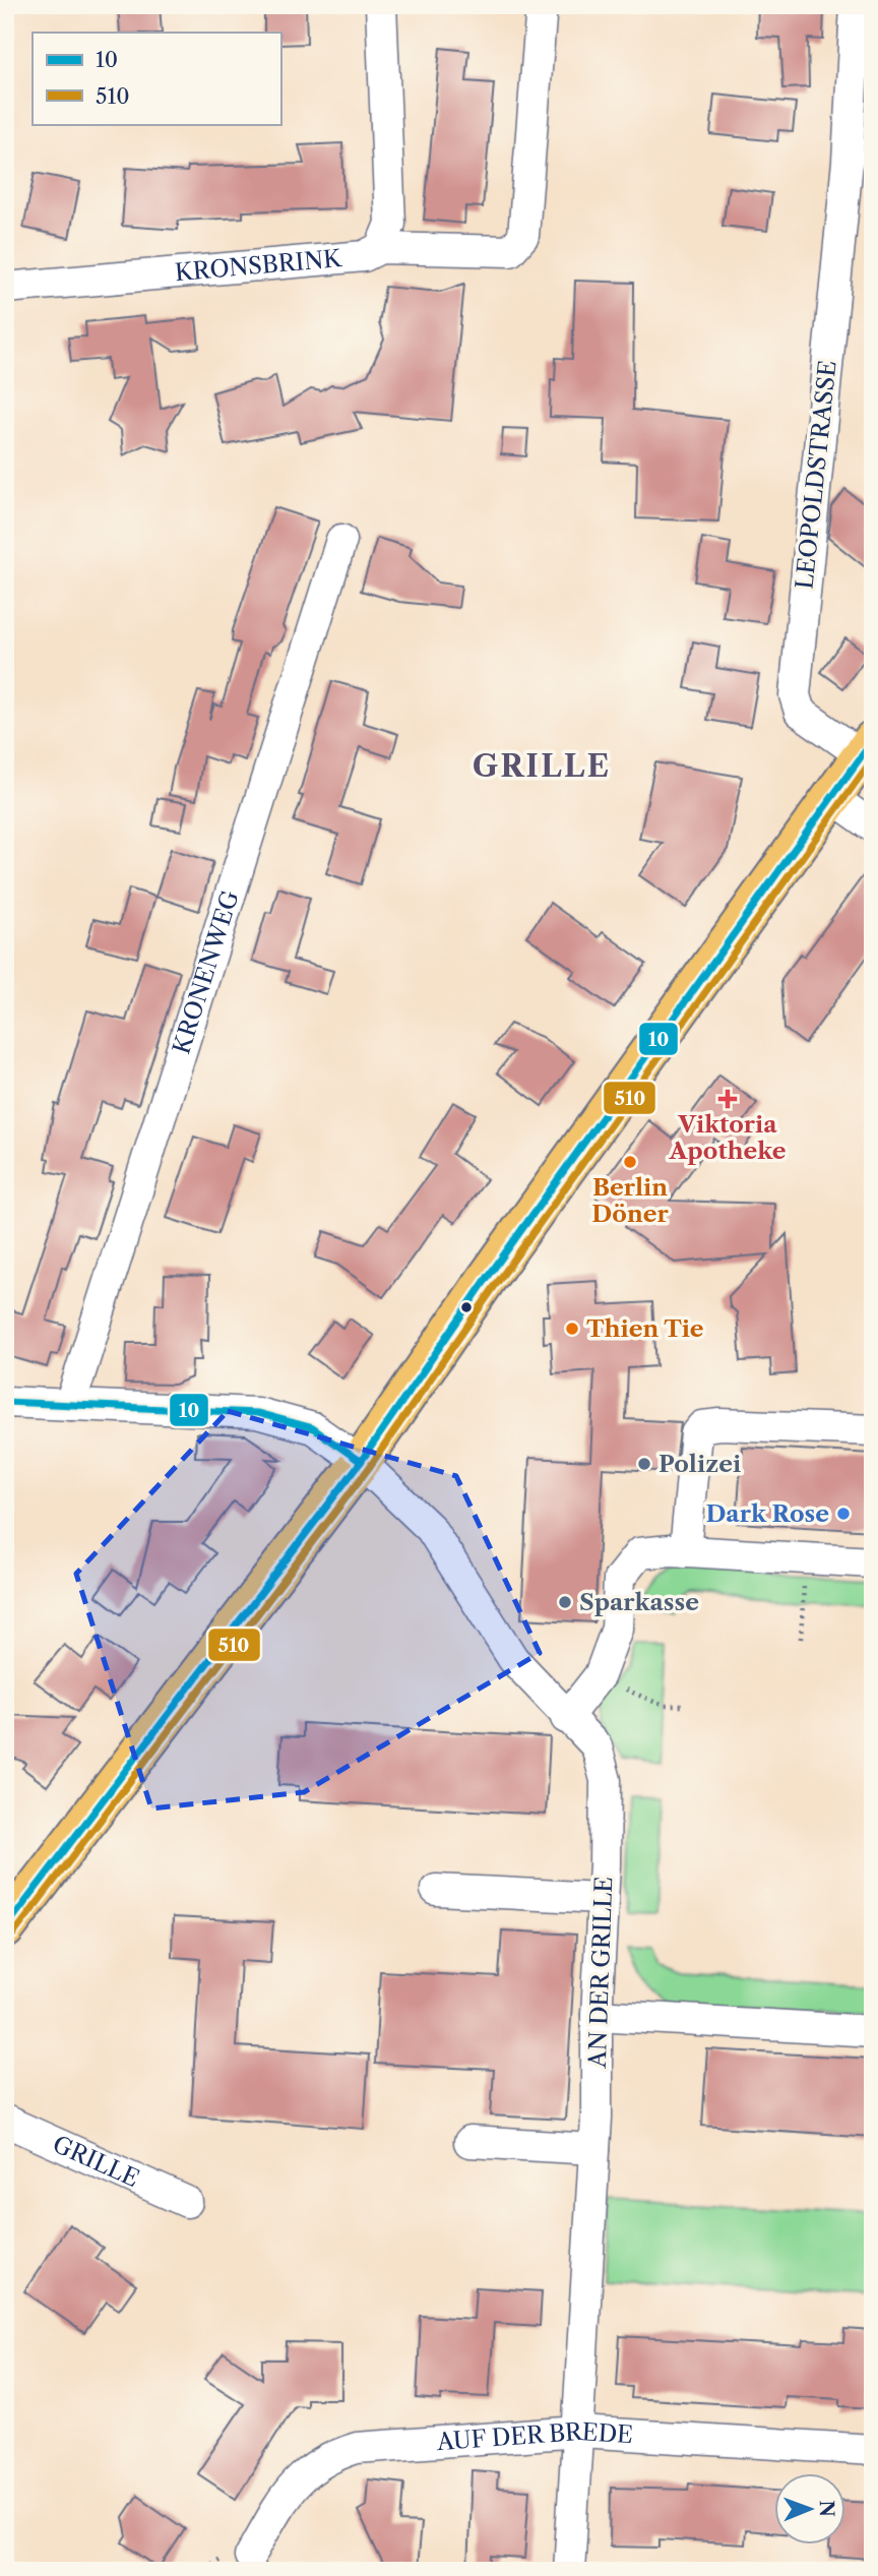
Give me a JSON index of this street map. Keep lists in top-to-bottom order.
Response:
{
  "streets": {
    "street": [
      "KRONSBRINK",
      "LEOPOLDSTRASSE",
      "KRONENWEG",
      "AN DER GRILLE",
      "GRILLE",
      "AUF DER BREDE"
    ]
  },
  "crossings": [
    ["KRONENWEG", "AN DER GRILLE"],
    ["AN DER GRILLE", "AUF DER BREDE"]
  ],
  "districts": ["GRILLE"],
  "places": {
    "health": ["Viktoria Apotheke"],
    "other": [
      "Berlin Döner",
      "Thien Tie",
      "Polizei",
      "Dark Rose",
      "Sparkasse"
    ]
  },
  "lines": ["transit line 10", "transit line 510"],
  "legend": ["10", "510"],
  "north": "right"
}
